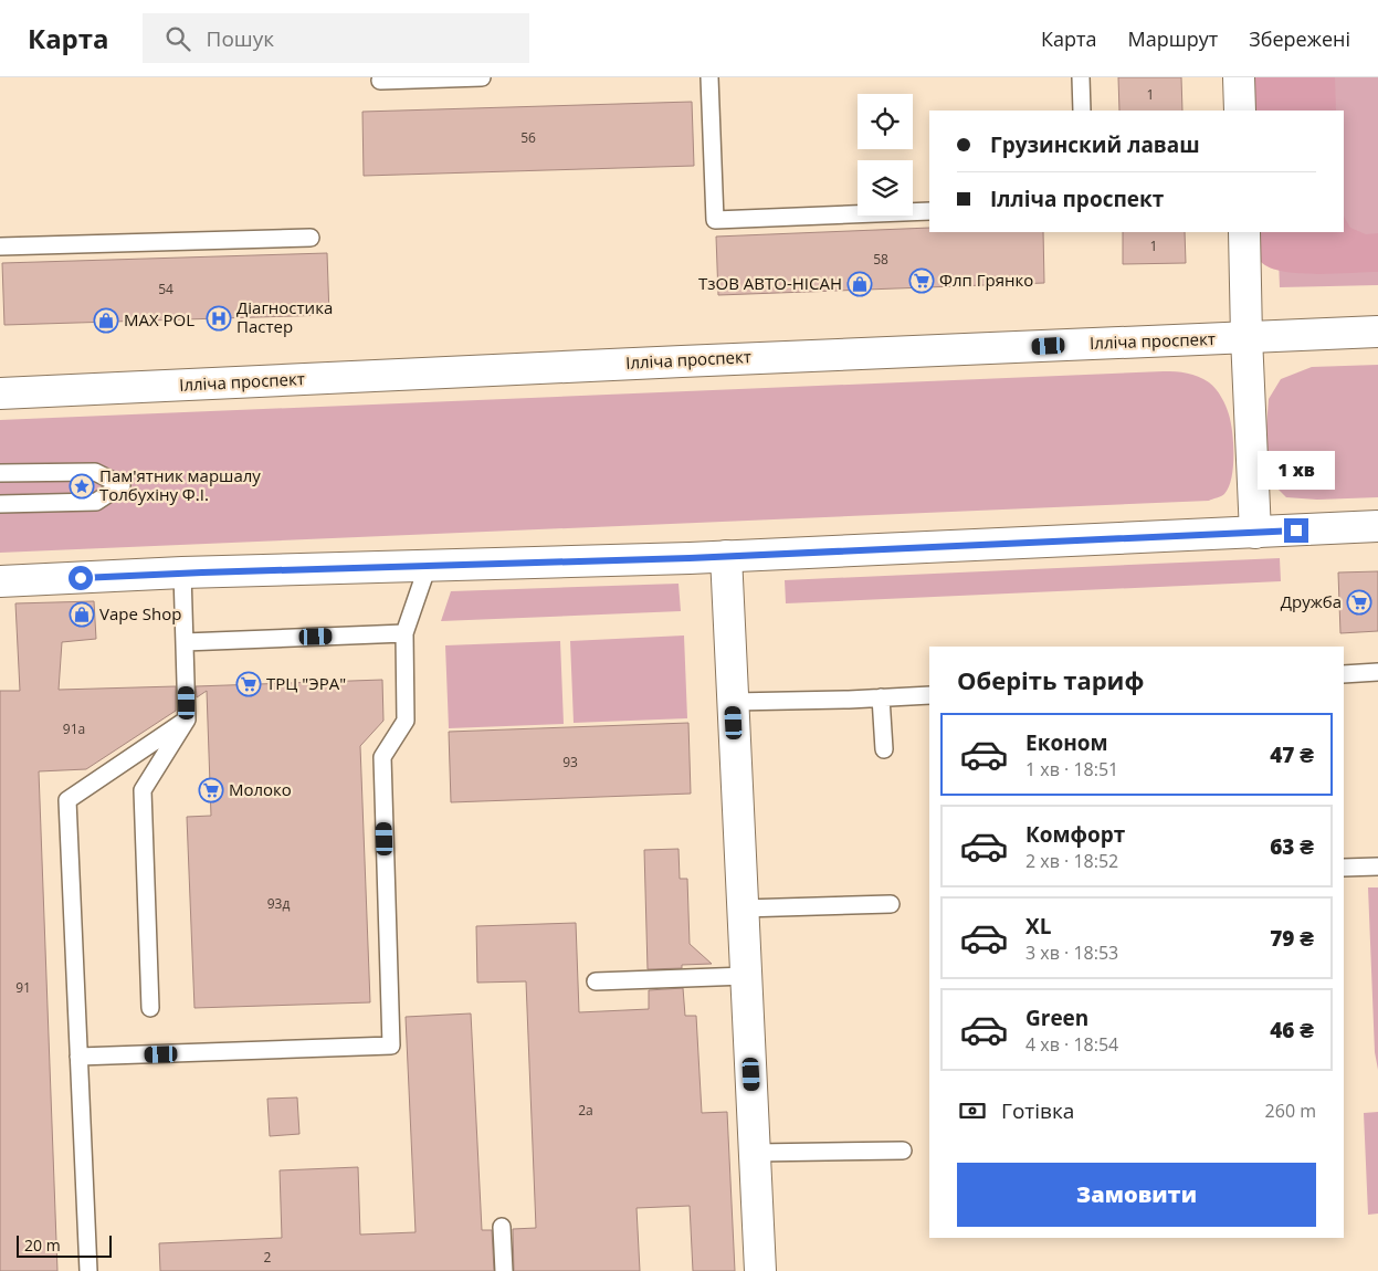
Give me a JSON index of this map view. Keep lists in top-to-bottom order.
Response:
{
  "streets": {
    "main road": ["Ілліча проспект"]
  },
  "places": {
    "supermarket": [
      "Флп Грянко",
      "Дружба",
      "ТРЦ \"ЭРА\"",
      "Молоко"
    ],
    "shop": ["ТзОВ АВТО-НІСАН", "MAX POL", "Vape Shop"],
    "hospital": ["Діагностика Пастер"],
    "place": ["Пам'ятник маршалу Толбухіну Ф.І."]
  },
  "house_numbers": [
    "1",
    "56",
    "1",
    "58",
    "54",
    "91а",
    "93",
    "93д",
    "91",
    "2а",
    "2"
  ],
  "scale_bar": "20 m",
  "page": {
    "header": "Карта",
    "search": "Пошук",
    "nav": ["Карта", "Маршрут", "Збережені"],
    "banner": ["Грузинский лаваш", "Ілліча проспект"],
    "bubble": "1 хв",
    "heading": "Оберіть тариф",
    "list": [
      {
        "name": "Економ",
        "note": "1 хв · 18:51",
        "value": "47 ₴"
      },
      {
        "name": "Комфорт",
        "note": "2 хв · 18:52",
        "value": "63 ₴"
      },
      {
        "name": "XL",
        "note": "3 хв · 18:53",
        "value": "79 ₴"
      },
      {
        "name": "Green",
        "note": "4 хв · 18:54",
        "value": "46 ₴"
      }
    ],
    "pay": ["Готівка", "260 m"],
    "buttons": "Замовити",
    "scale": "20 m"
  }
}
